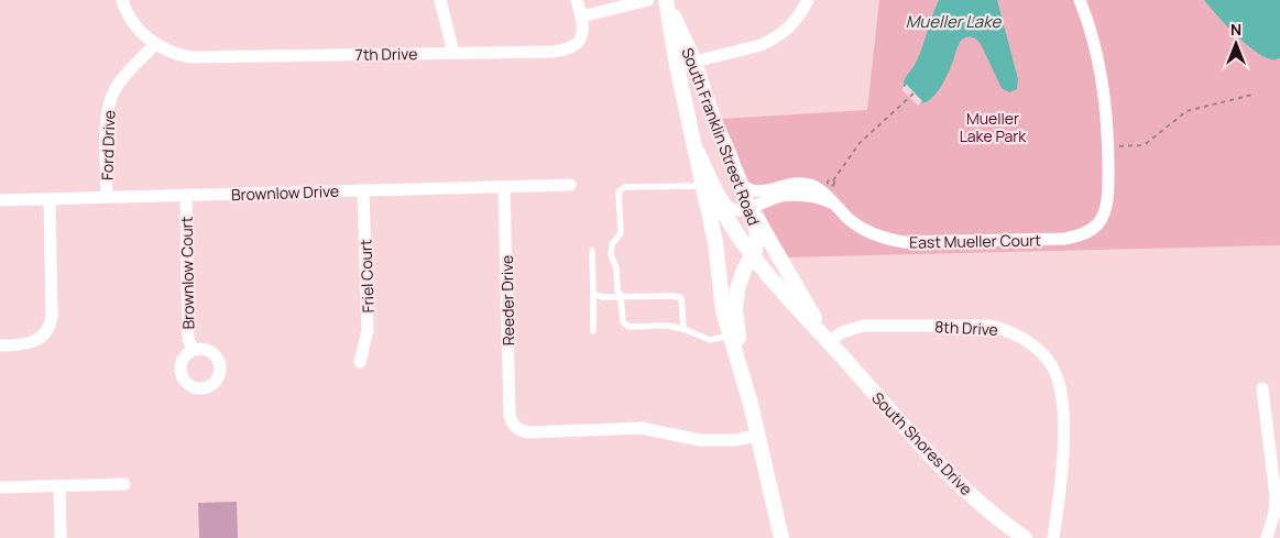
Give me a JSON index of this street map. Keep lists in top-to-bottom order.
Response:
{
  "streets": {
    "street": [
      "7th Drive",
      "South Franklin Street Road",
      "Ford Drive",
      "Brownlow Drive",
      "East Mueller Court",
      "Brownlow Court",
      "Friel Court",
      "Reeder Drive",
      "8th Drive",
      "South Shores Drive"
    ]
  },
  "crossings": [
    ["7th Drive", "Ford Drive"],
    ["South Franklin Street Road", "East Mueller Court"],
    ["South Franklin Street Road", "Reeder Drive"],
    ["South Franklin Street Road", "South Shores Drive"],
    ["Ford Drive", "Brownlow Drive"],
    ["Brownlow Drive", "Brownlow Court"],
    ["Brownlow Drive", "Friel Court"],
    ["Brownlow Drive", "Reeder Drive"],
    ["East Mueller Court", "South Shores Drive"],
    ["8th Drive", "South Shores Drive"]
  ],
  "water": ["Mueller Lake"],
  "parks": ["Mueller Lake Park"],
  "north": "top"
}
